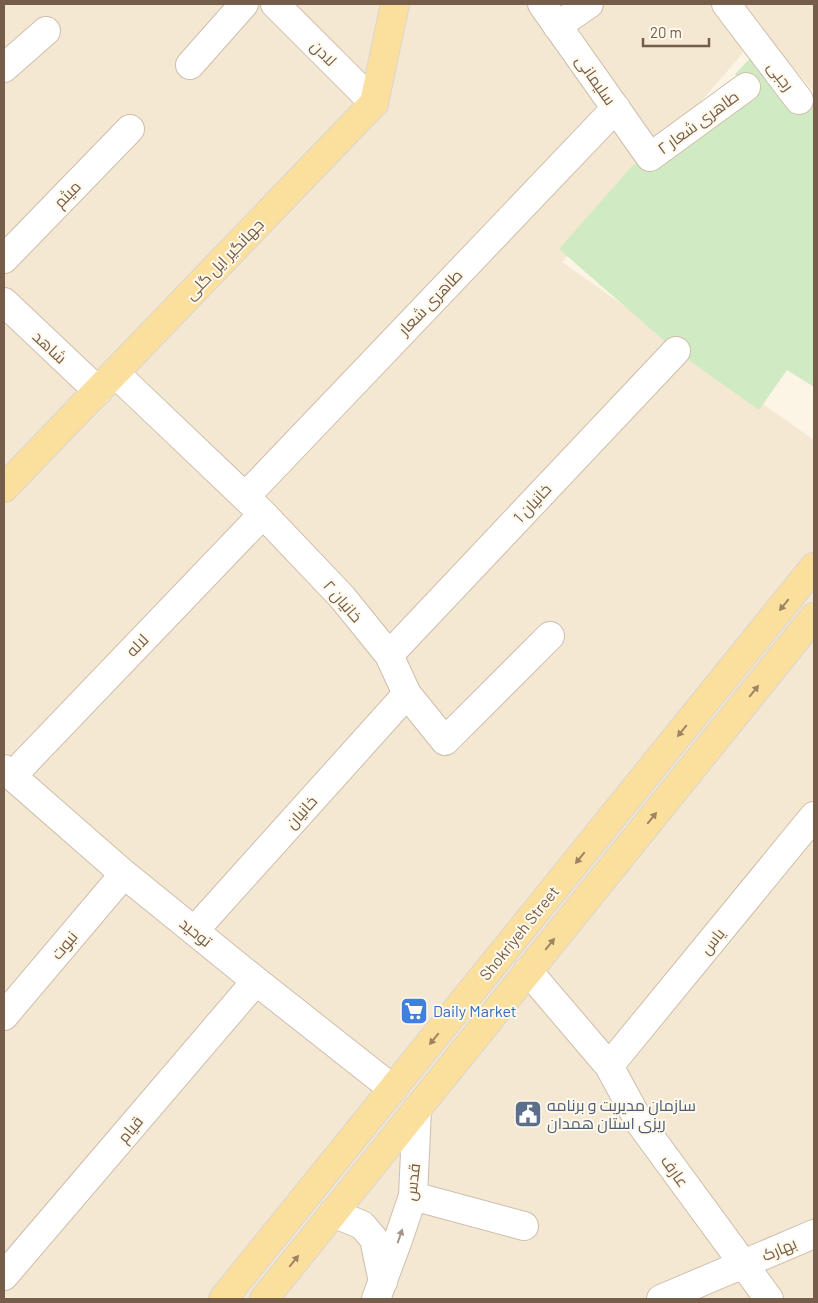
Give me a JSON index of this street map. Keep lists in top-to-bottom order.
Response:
{
  "streets": {
    "main road": ["جهانگیر ایل گلی", "Shokriyeh Street"],
    "street": [
      "لادن",
      "رجبی",
      "سلیمانی",
      "طاهری شعار ۲",
      "میثم",
      "طاهری شعار",
      "شاهد",
      "خانیان 1",
      "خانیان ۲",
      "لاله",
      "خانیان",
      "توحید",
      "یاس",
      "نبوت",
      "قیام",
      "عارف",
      "قدس",
      "بهارک"
    ]
  },
  "crossings": [
    ["لادن", "جهانگیر ایل گلی"],
    ["سلیمانی", "طاهری شعار ۲"],
    ["سلیمانی", "طاهری شعار"],
    ["جهانگیر ایل گلی", "شاهد"],
    ["جهانگیر ایل گلی", "خانیان ۲"],
    ["طاهری شعار", "خانیان ۲"],
    ["طاهری شعار", "لاله"],
    ["شاهد", "خانیان ۲"],
    ["خانیان 1", "خانیان ۲"],
    ["خانیان ۲", "لاله"],
    ["خانیان ۲", "خانیان"],
    ["لاله", "توحید"],
    ["خانیان", "توحید"],
    ["توحید", "Shokriyeh Street"],
    ["توحید", "نبوت"],
    ["توحید", "قیام"],
    ["Shokriyeh Street", "عارف"],
    ["Shokriyeh Street", "قدس"],
    ["یاس", "عارف"],
    ["عارف", "بهارک"]
  ],
  "places": {
    "supermarket": ["Daily Market"],
    "public building": ["سازمان مدیریت و برنامه ریزی استان همدان"]
  },
  "scale_bar": "20 m"
}
